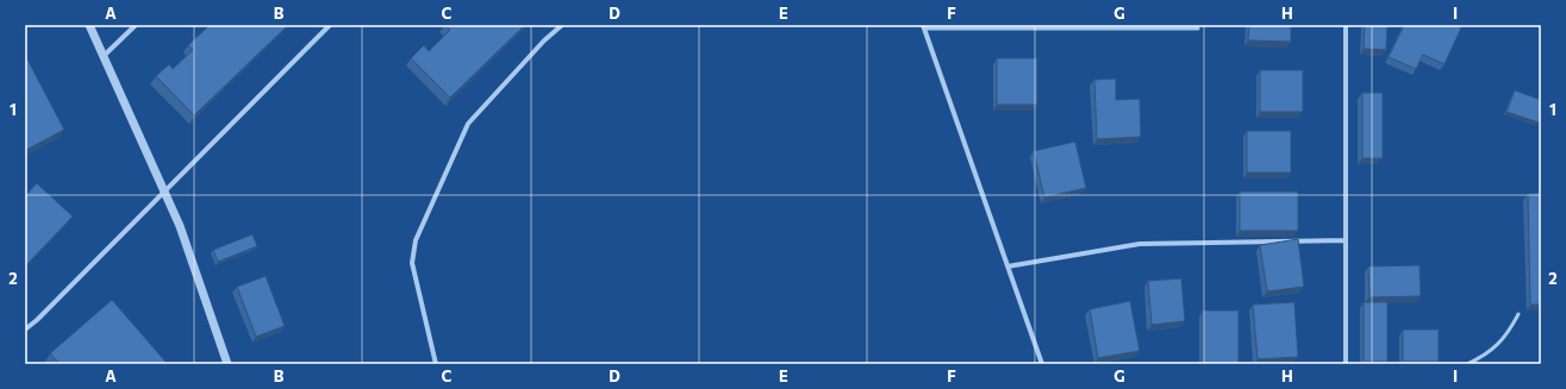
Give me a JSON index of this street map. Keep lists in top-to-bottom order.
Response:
{
  "grid": {
    "columns": [
      "A",
      "B",
      "C",
      "D",
      "E",
      "F",
      "G",
      "H",
      "I"
    ],
    "rows": ["1", "2"]
  }
}
